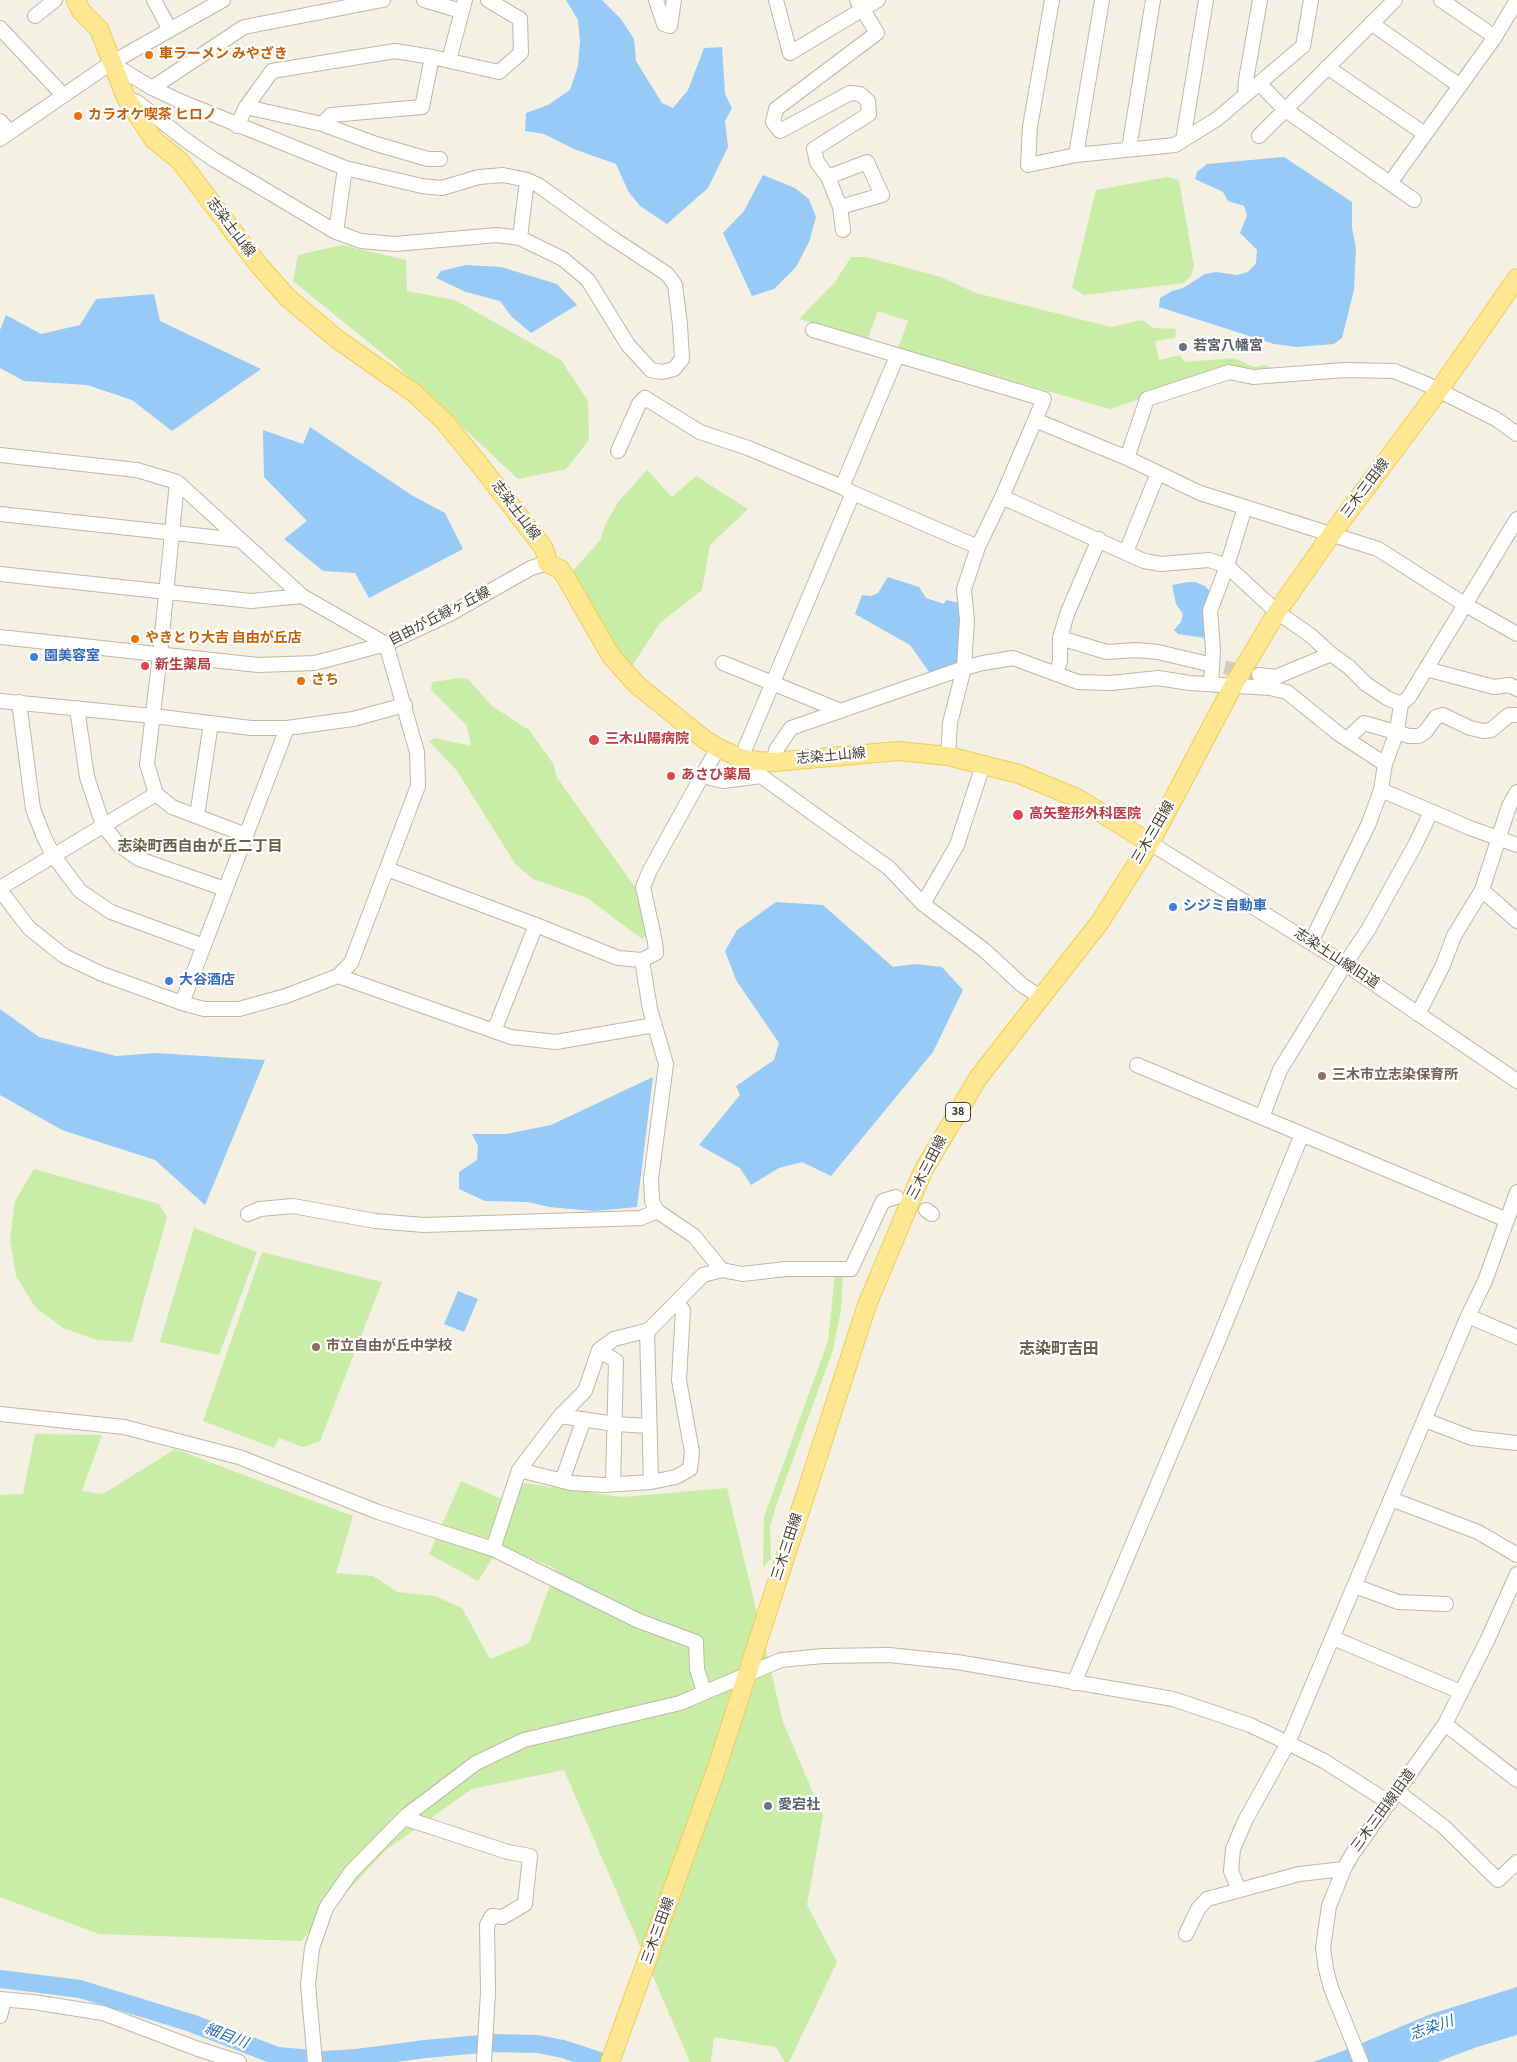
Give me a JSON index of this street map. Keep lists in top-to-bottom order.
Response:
{
  "streets": {
    "main road": ["志染土山線", "三木三田線", "38"],
    "street": ["自由が丘緑ヶ丘線", "志染土山線旧道", "三木三田線旧道"]
  },
  "crossings": [
    ["志染土山線", "三木三田線"],
    ["志染土山線", "自由が丘緑ヶ丘線"],
    ["志染土山線", "志染土山線旧道"],
    ["三木三田線", "志染土山線旧道"]
  ],
  "districts": ["志染町西自由が丘二丁目", "志染町吉田"],
  "water": ["志染川", "細目川"],
  "places": [
    "車ラーメン みやざき",
    "カラオケ喫茶 ヒロノ",
    "若宮八幡宮",
    "やきとり大吉 自由が丘店",
    "園美容室",
    "新生薬局",
    "さち",
    "三木山陽病院",
    "あさひ薬局",
    "高矢整形外科医院",
    "シジミ自動車",
    "大谷酒店",
    "三木市立志染保育所",
    "市立自由が丘中学校",
    "愛宕社"
  ]
}
